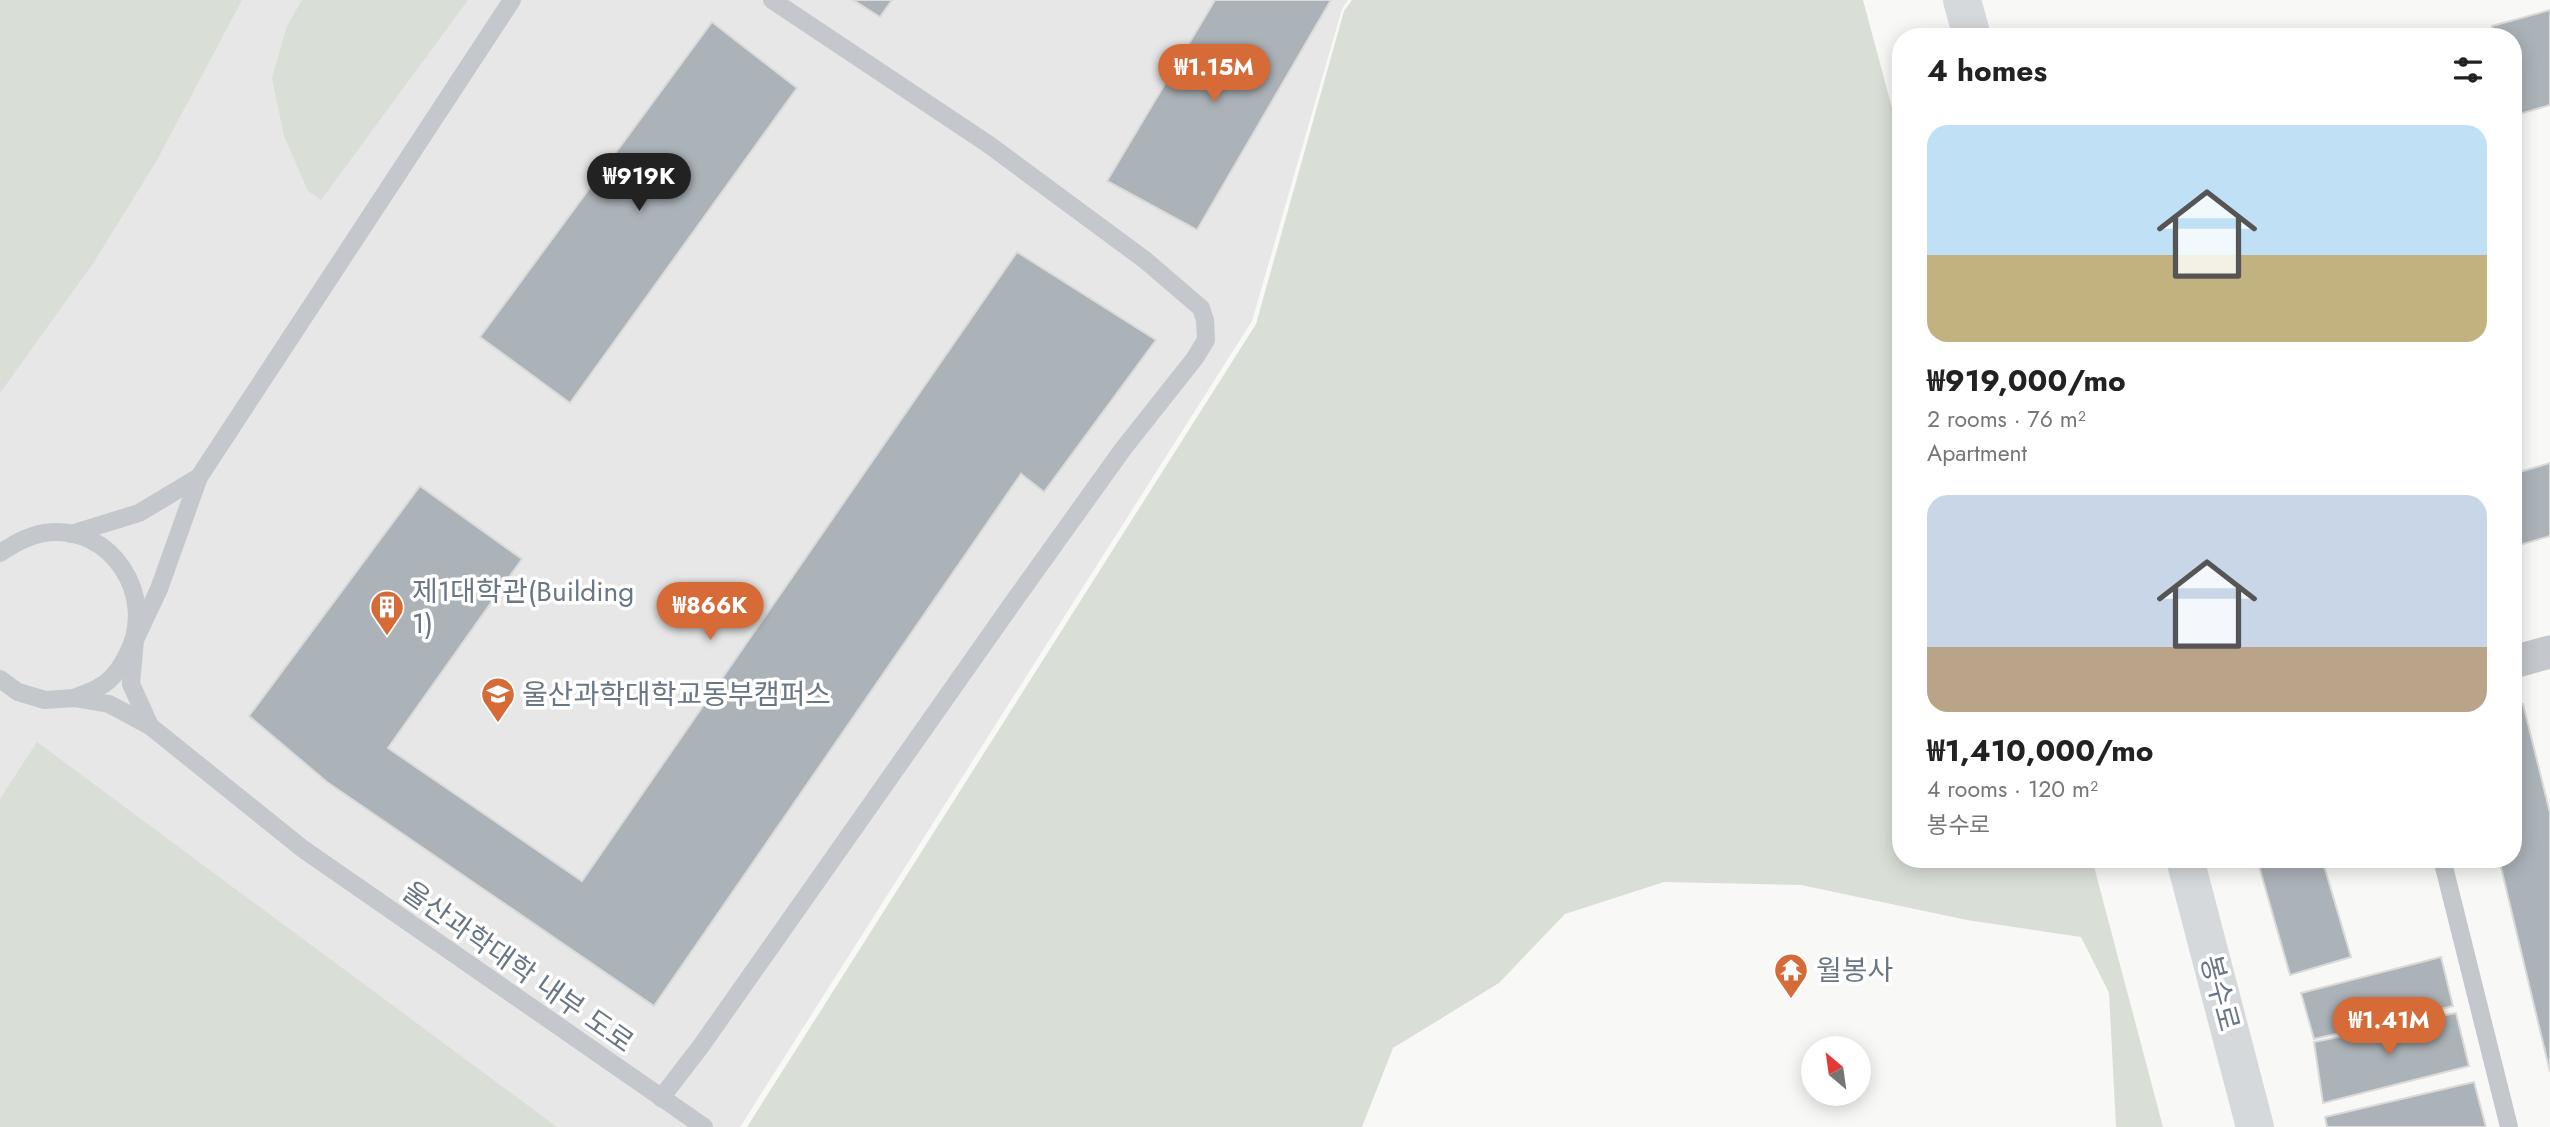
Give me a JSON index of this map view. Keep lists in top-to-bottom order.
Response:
{
  "streets": {
    "main road": ["봉수로"],
    "lane": ["울산과학대학 내부 도로"]
  },
  "places": {
    "building": ["제1대학관(Building 1)"],
    "school or university": ["울산과학대학교동부캠퍼스"],
    "temple": ["월봉사"]
  },
  "north": "top left",
  "page": {
    "heading": "4 homes",
    "price": [
      "₩1.15M",
      "₩919K",
      "₩866K",
      "₩1.41M"
    ],
    "list": [
      {
        "name": "₩919,000/mo",
        "note": "2 rooms · 76 m² · Apartment"
      },
      {
        "name": "₩1,410,000/mo",
        "note": "4 rooms · 120 m² · 봉수로"
      }
    ]
  }
}
